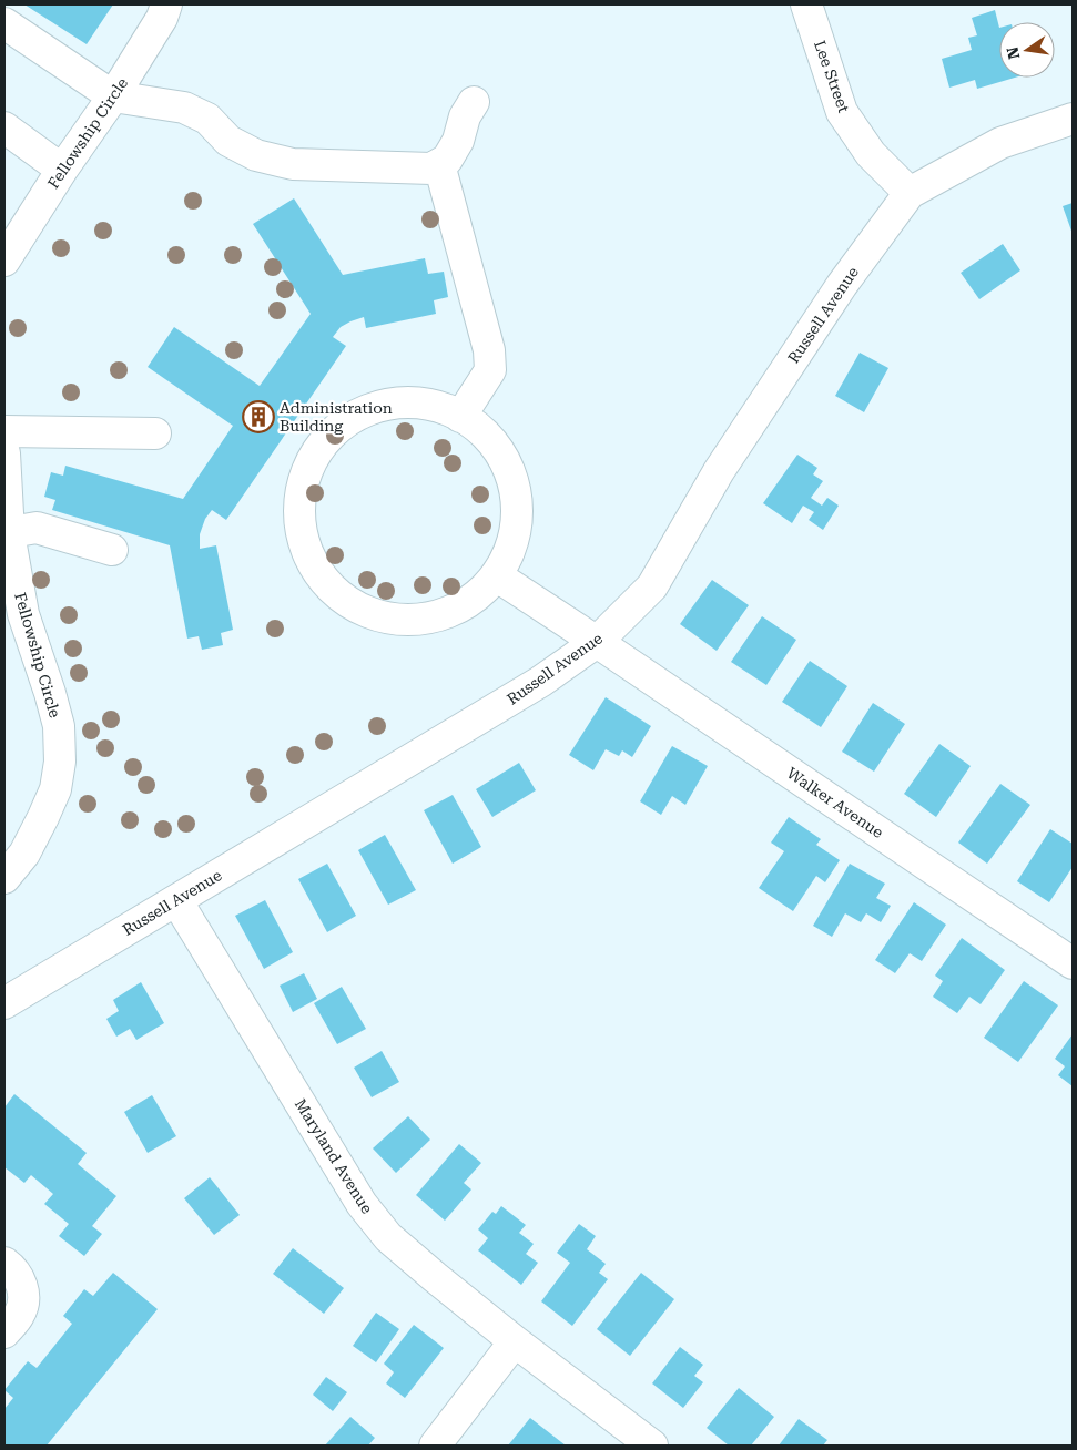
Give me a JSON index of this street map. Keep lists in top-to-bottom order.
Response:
{
  "streets": {
    "street": [
      "Lee Street",
      "Fellowship Circle",
      "Russell Avenue",
      "Walker Avenue",
      "Maryland Avenue"
    ]
  },
  "crossings": [
    ["Lee Street", "Russell Avenue"],
    ["Russell Avenue", "Walker Avenue"],
    ["Russell Avenue", "Maryland Avenue"]
  ],
  "places": {
    "building": ["Administration Building"]
  },
  "north": "left"
}
